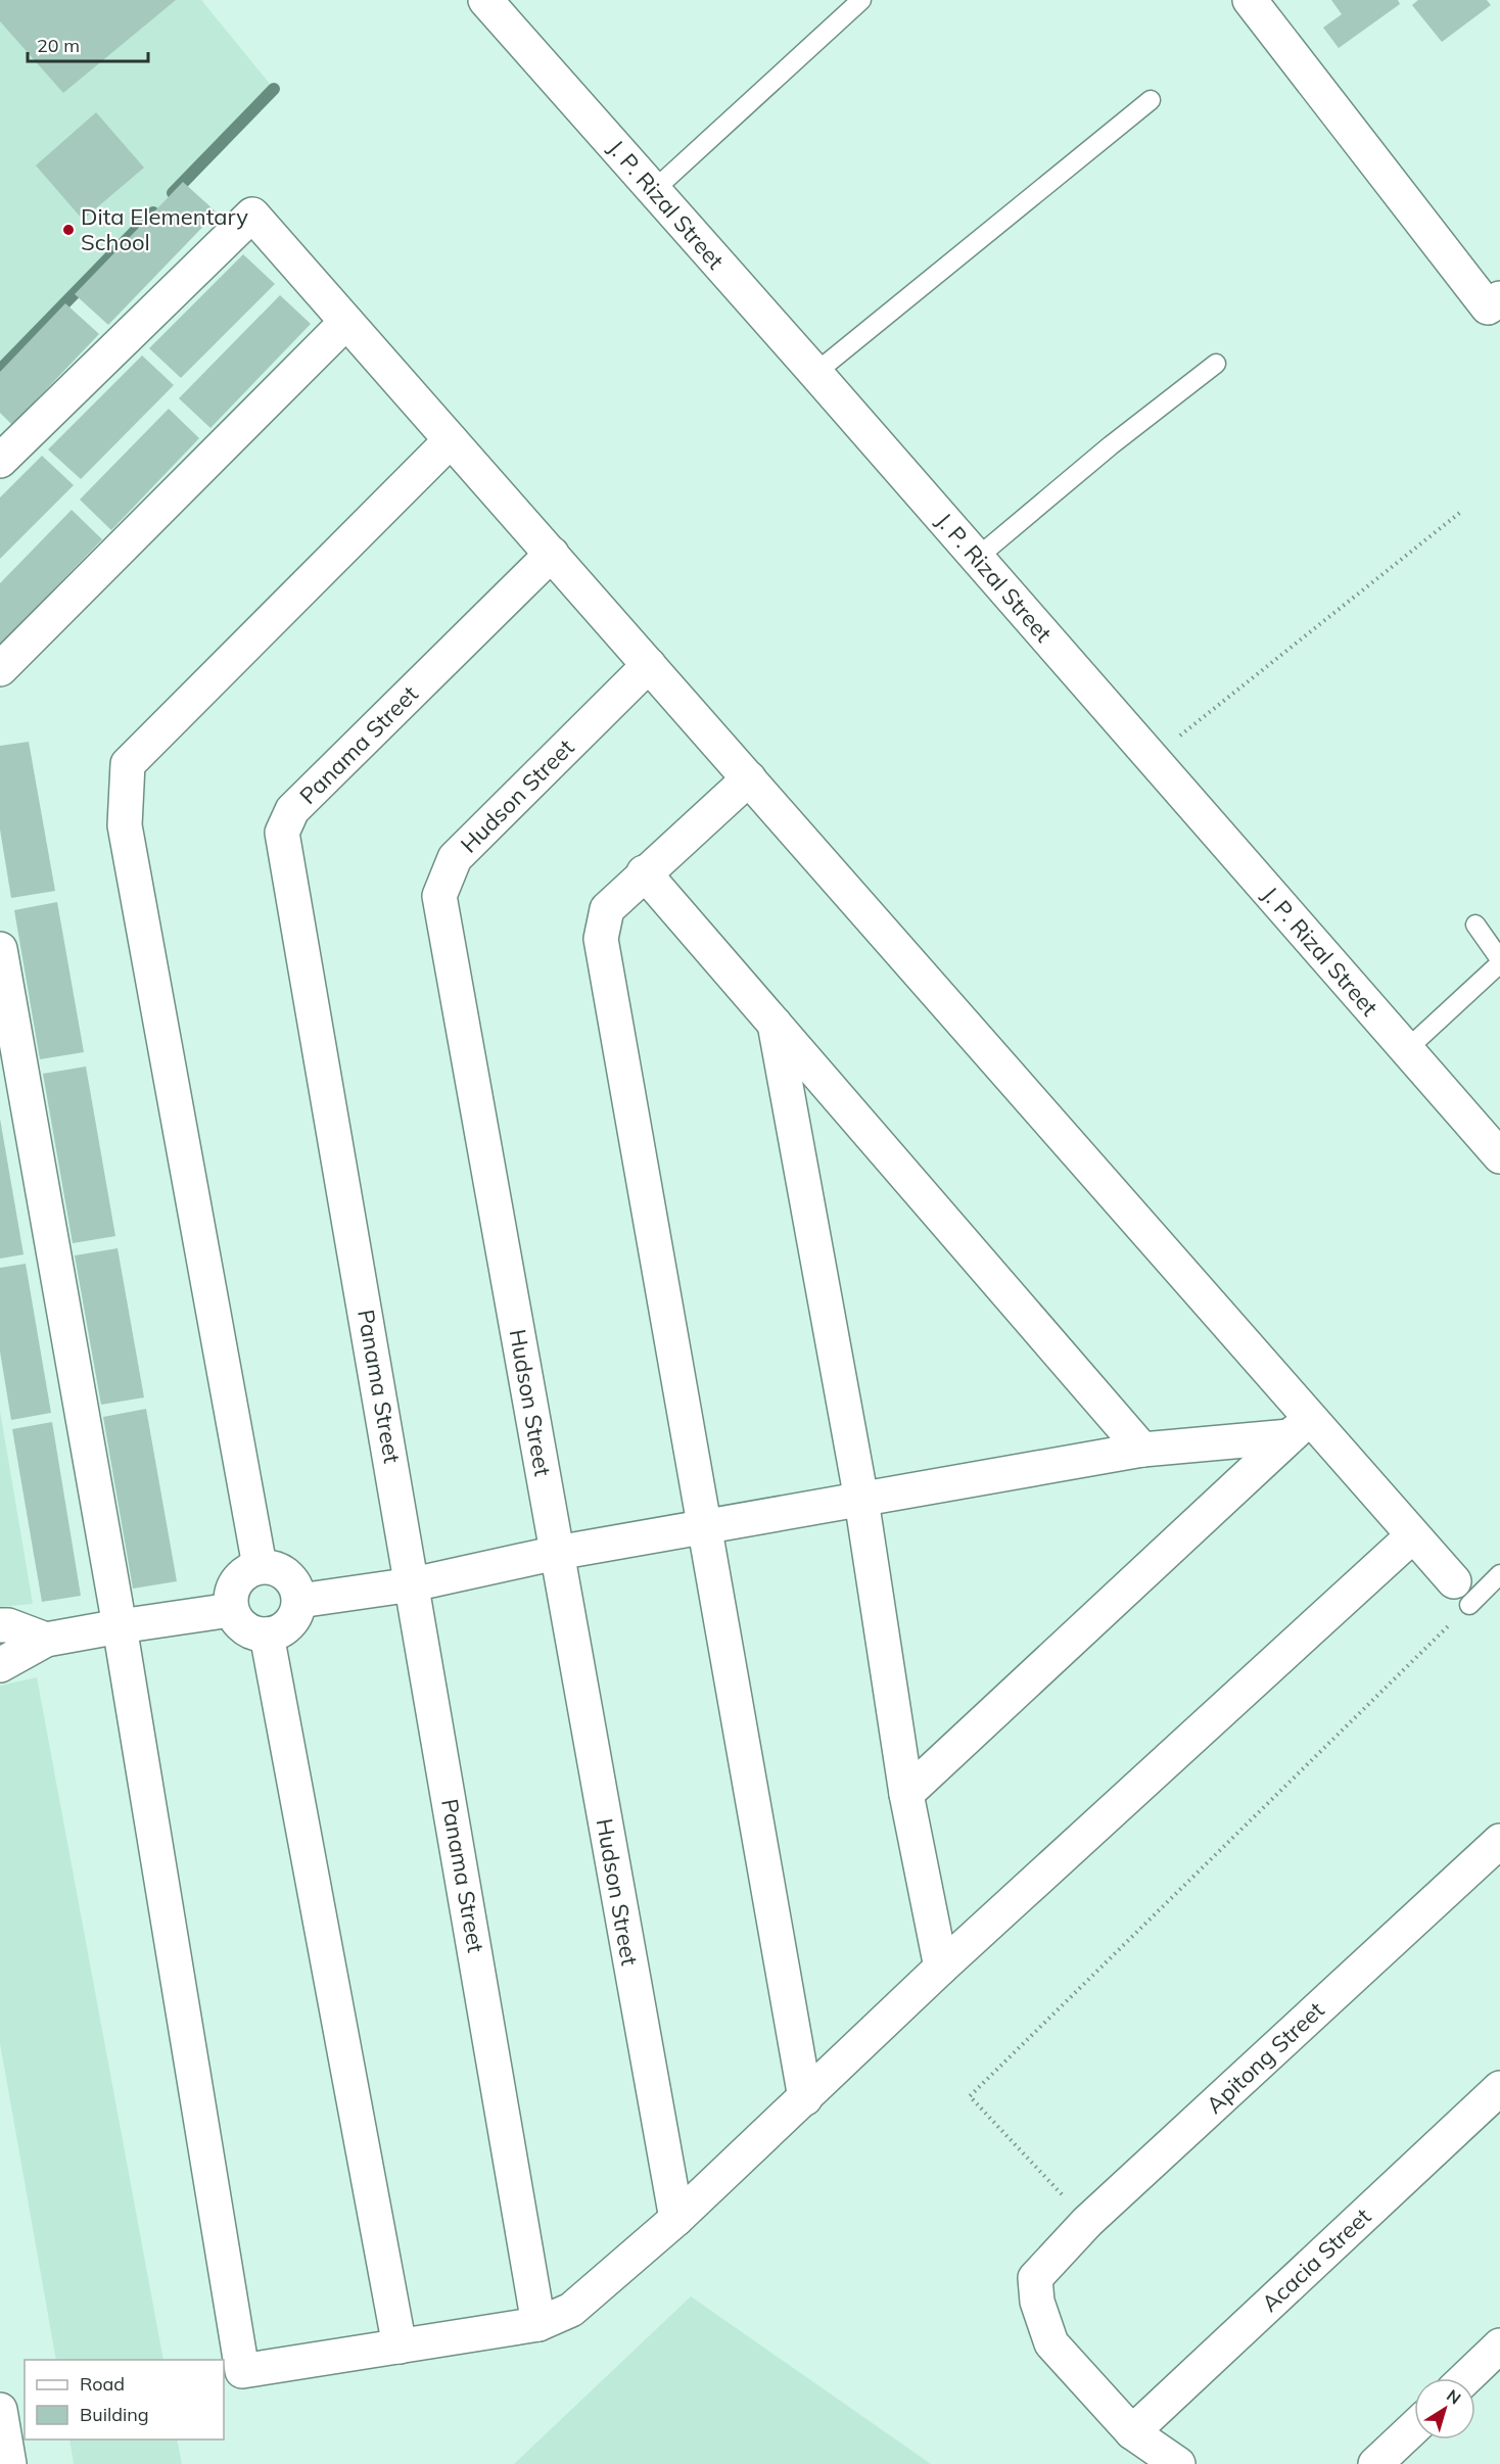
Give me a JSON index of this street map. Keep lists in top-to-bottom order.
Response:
{
  "streets": {
    "main road": [
      "J. P. Rizal Street",
      "Panama Street",
      "Hudson Street",
      "Apitong Street",
      "Acacia Street"
    ]
  },
  "crossings": [
    ["Apitong Street", "Acacia Street"]
  ],
  "places": ["Dita Elementary School"],
  "legend": ["Road", "Building"],
  "scale_bar": "20 m",
  "north": "top right"
}
